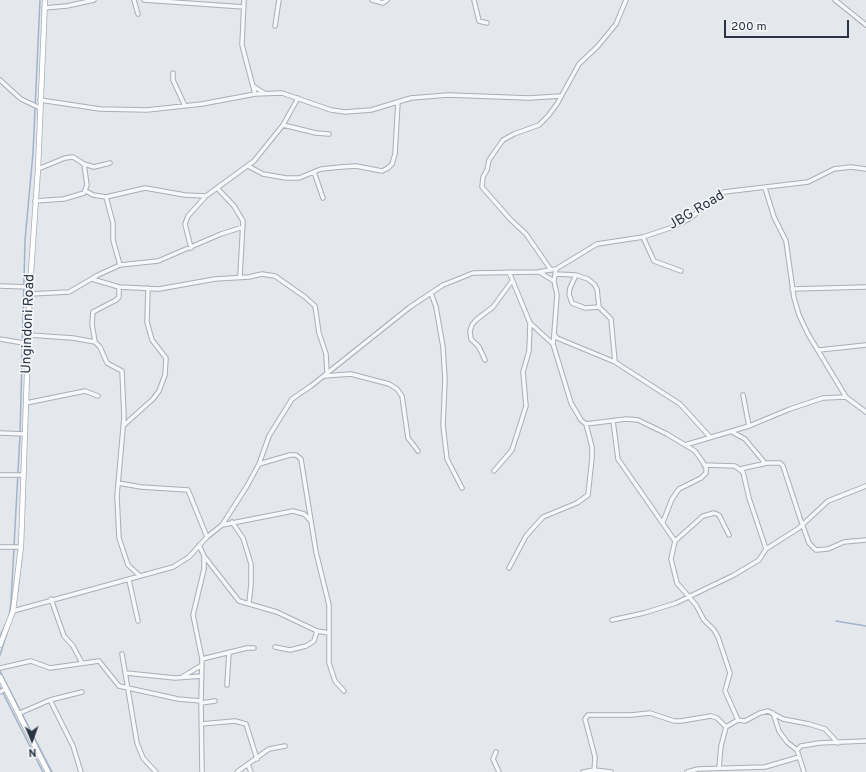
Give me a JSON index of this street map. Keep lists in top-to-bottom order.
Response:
{
  "streets": {
    "main road": ["Ungindoni Road"],
    "street": ["JBG Road"]
  },
  "scale_bar": "200 m",
  "north": "bottom"
}
